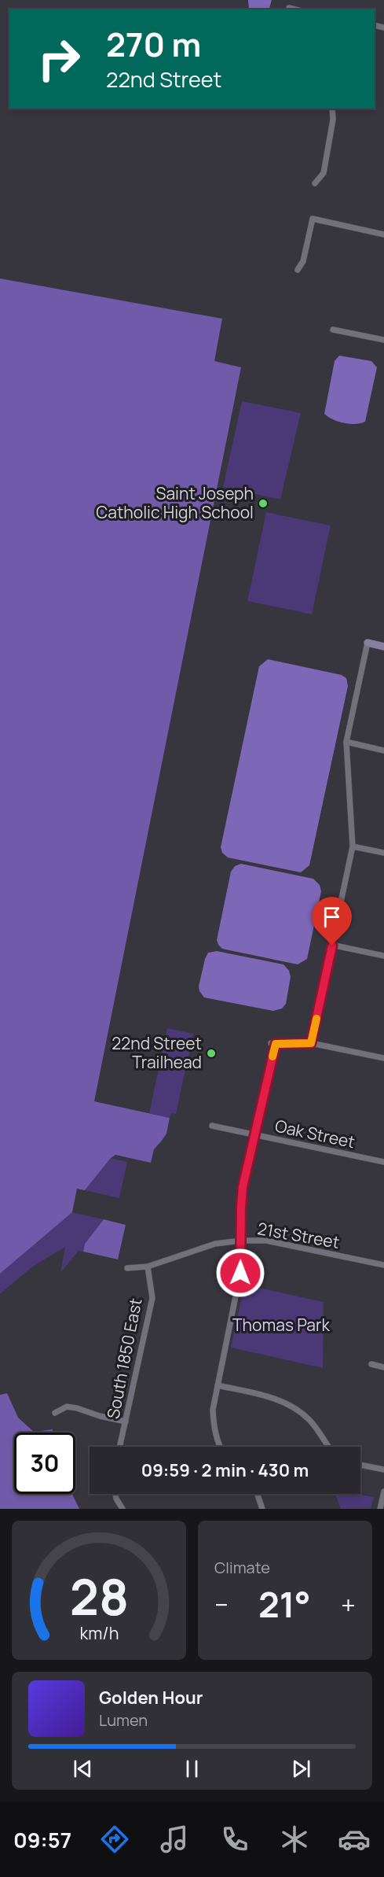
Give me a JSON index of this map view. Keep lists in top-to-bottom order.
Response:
{
  "streets": {
    "street": ["Oak Street", "21st Street", "South 1850 East"]
  },
  "crossings": [
    ["21st Street", "South 1850 East"]
  ],
  "parks": ["Thomas Park"],
  "places": ["Saint Joseph Catholic High School", "22nd Street Trailhead"],
  "page": {
    "turn": ["270 m", "22nd Street"],
    "limit": "30",
    "trip": "09:59 · 2 min · 430 m",
    "tile": "Climate",
    "heat": ["−", "21°", "+"],
    "song": ["Golden Hour", "Lumen"],
    "tabs": "09:57",
    "gauge": ["28", "km/h"]
  }
}
